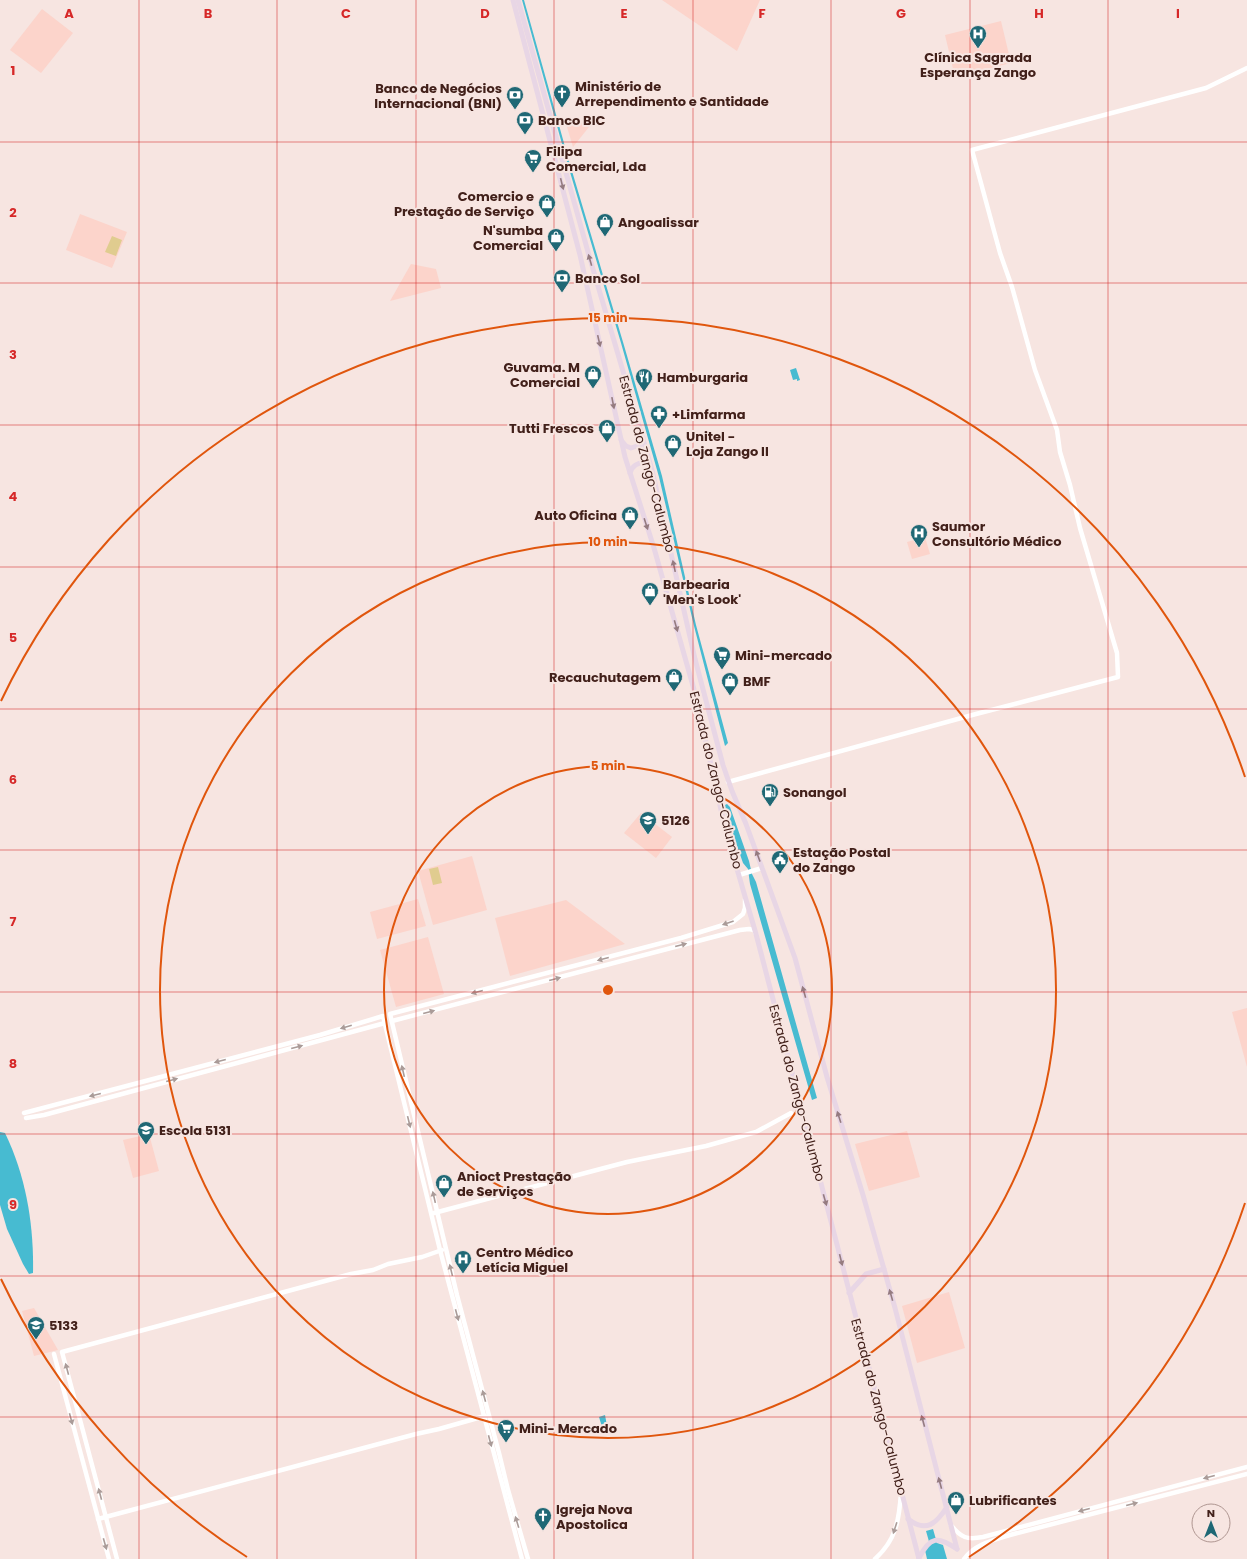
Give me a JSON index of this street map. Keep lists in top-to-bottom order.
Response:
{
  "streets": {
    "main road": ["Estrada do Zango-Calumbo"]
  },
  "places": {
    "hospital": ["Clínica Sagrada Esperança Zango", "Saumor Consultório Médico", "Centro Médico Letícia Miguel"],
    "church": ["Ministério de Arrependimento e Santidade", "Igreja Nova Apostolica"],
    "bank": ["Banco de Negócios Internacional (BNI)", "Banco BIC", "Banco Sol"],
    "supermarket": ["Filipa Comercial, Lda", "Mini-mercado", "Mini- Mercado"],
    "shop": [
      "Comercio e Prestação de Serviço",
      "Angoalissar",
      "N'sumba Comercial",
      "Guvama. M Comercial",
      "Tutti Frescos",
      "Unitel - Loja Zango II",
      "Auto Oficina",
      "Barbearia 'Men's Look'",
      "Recauchutagem",
      "BMF",
      "Anioct Prestação de Serviços",
      "Lubrificantes"
    ],
    "restaurant": ["Hamburgaria"],
    "pharmacy": ["+Limfarma"],
    "fuel station": ["Sonangol"],
    "school or university": ["5126", "Escola 5131", "5133"],
    "public building": ["Estação Postal do Zango"]
  },
  "north": "top",
  "grid": {
    "columns": [
      "A",
      "B",
      "C",
      "D",
      "E",
      "F",
      "G",
      "H",
      "I"
    ],
    "rows": [
      "1",
      "2",
      "3",
      "4",
      "5",
      "6",
      "7",
      "8",
      "9"
    ]
  },
  "rings": ["15 min", "10 min", "5 min"]
}
